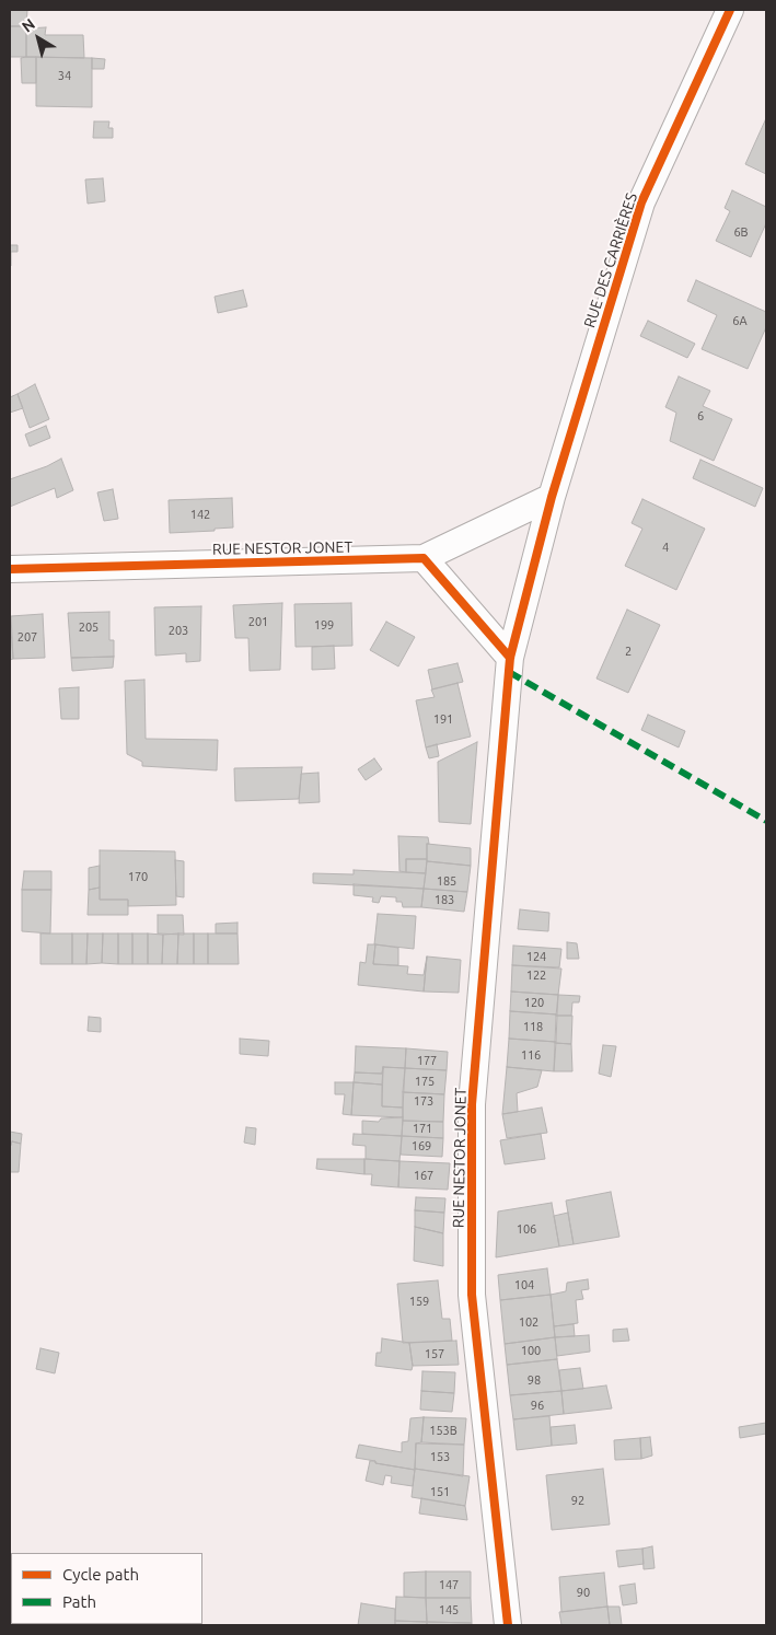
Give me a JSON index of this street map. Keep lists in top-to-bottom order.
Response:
{
  "streets": {
    "street": ["RUE DES CARRIÈRES", "RUE NESTOR JONET"]
  },
  "crossings": [
    ["RUE DES CARRIÈRES", "RUE NESTOR JONET"]
  ],
  "house_numbers": [
    "34",
    "6B",
    "6A",
    "6",
    "142",
    "4",
    "201",
    "199",
    "205",
    "203",
    "207",
    "2",
    "191",
    "170",
    "185",
    "183",
    "124",
    "122",
    "120",
    "118",
    "116",
    "177",
    "175",
    "173",
    "171",
    "169",
    "167",
    "106",
    "104",
    "159",
    "102",
    "100",
    "157",
    "98",
    "96",
    "153B",
    "153",
    "151",
    "92",
    "147",
    "90",
    "145"
  ],
  "legend": ["Cycle path", "Path"],
  "north": "top left"
}
